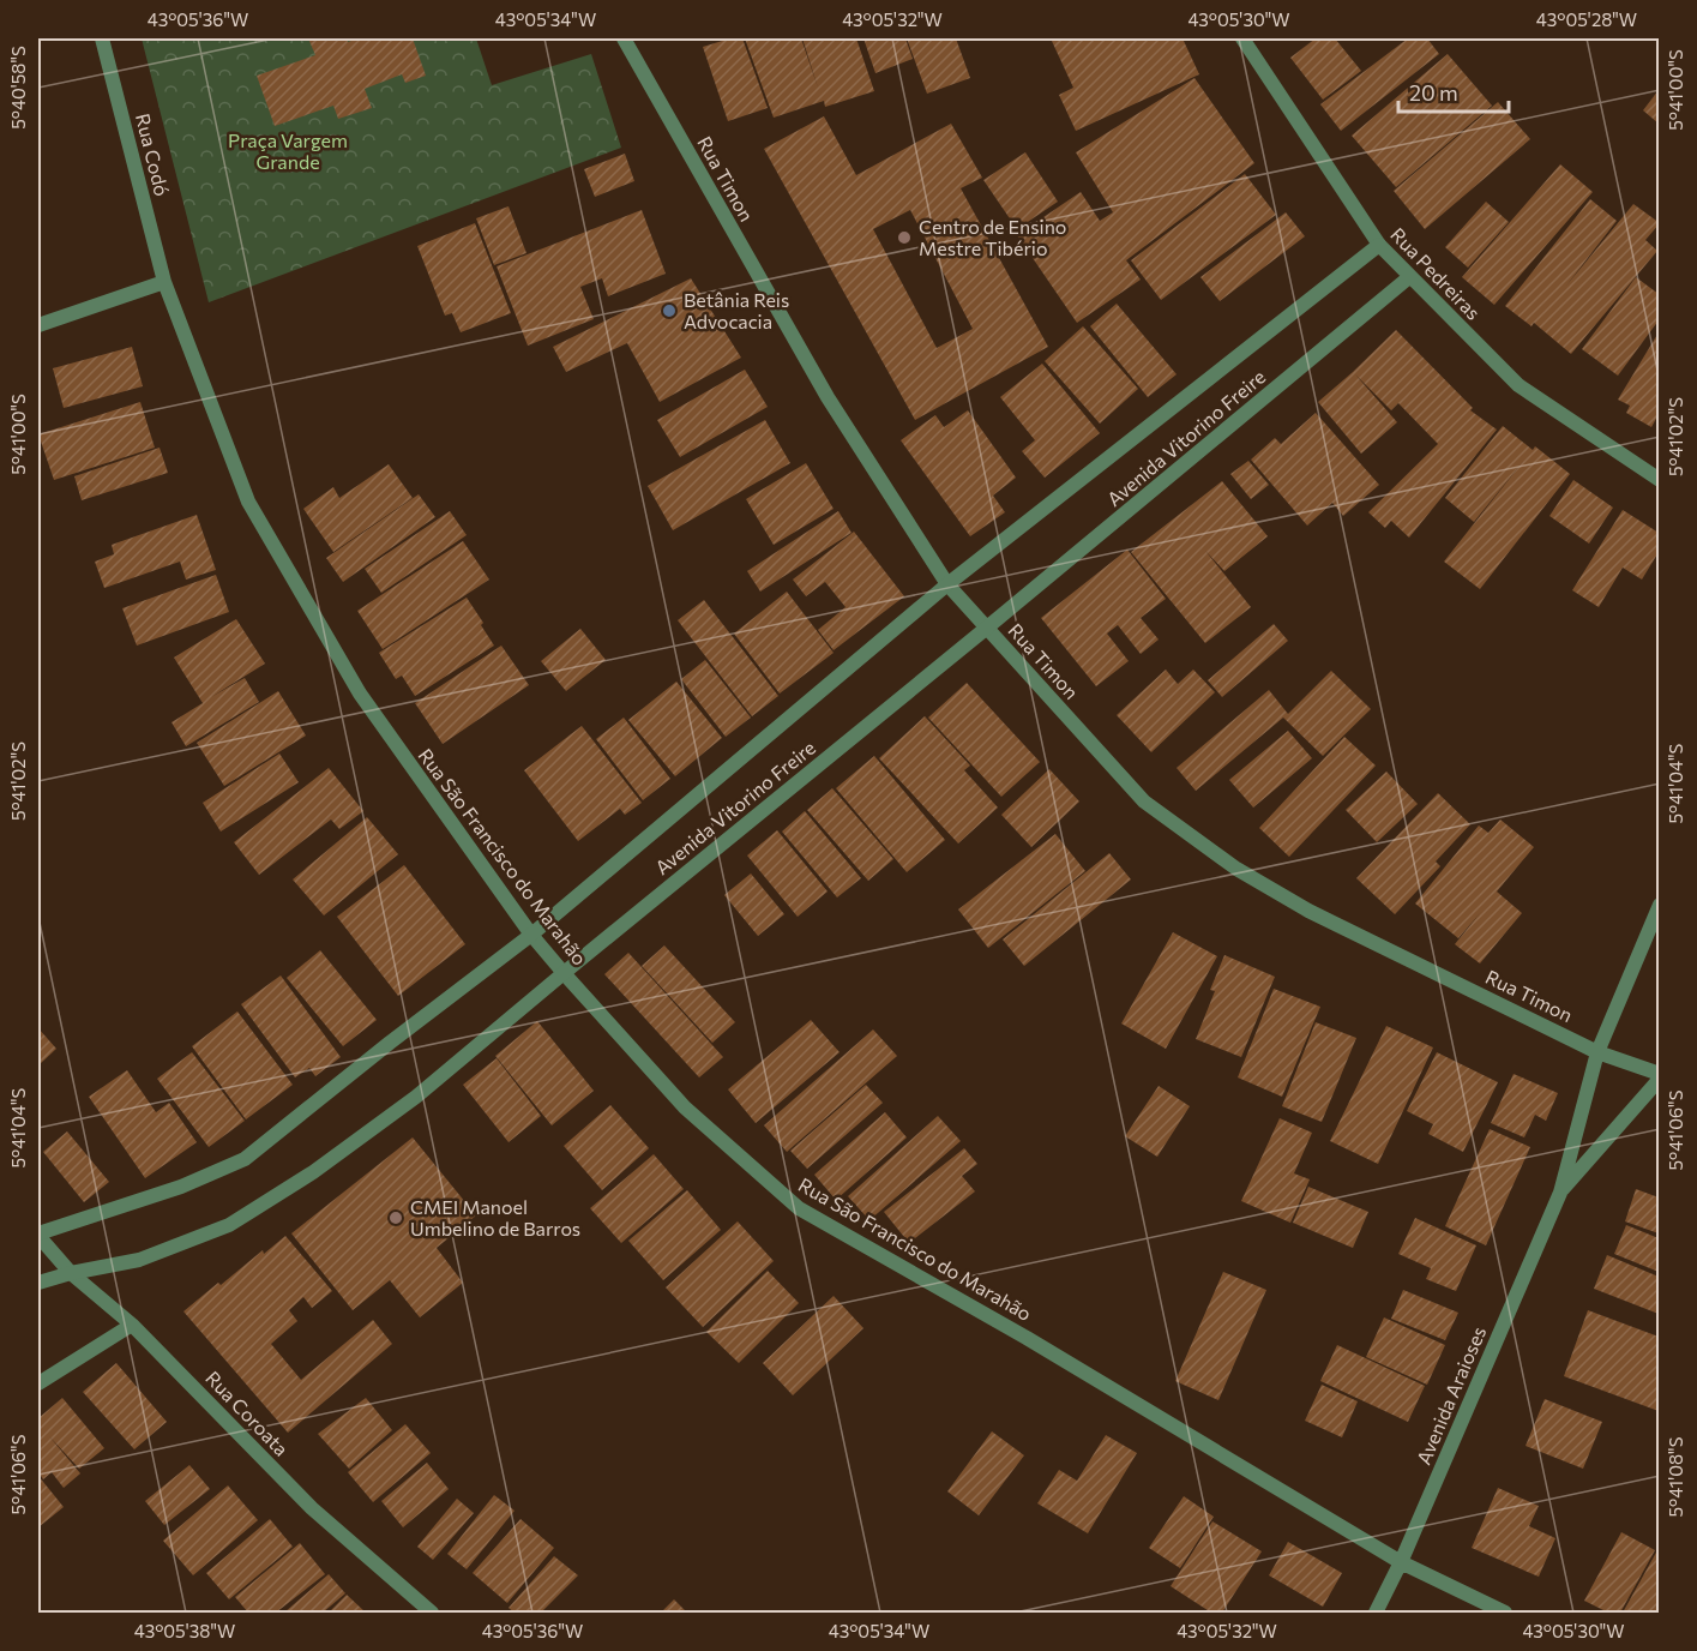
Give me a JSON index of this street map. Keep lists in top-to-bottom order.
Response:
{
  "streets": {
    "street": [
      "Rua Codó",
      "Rua Timon",
      "Rua Pedreiras",
      "Avenida Vitorino Freire",
      "Rua São Francisco do Marahão",
      "Avenida Araioses",
      "Rua Coroata"
    ]
  },
  "crossings": [
    ["Rua Codó", "Rua São Francisco do Marahão"],
    ["Rua Timon", "Avenida Vitorino Freire"],
    ["Rua Timon", "Avenida Araioses"],
    ["Rua Pedreiras", "Avenida Vitorino Freire"],
    ["Avenida Vitorino Freire", "Rua São Francisco do Marahão"],
    ["Avenida Vitorino Freire", "Rua Coroata"],
    ["Rua São Francisco do Marahão", "Avenida Araioses"]
  ],
  "parks": ["Praça Vargem Grande"],
  "places": ["Centro de Ensino Mestre Tibério", "Betânia Reis Advocacia", "CMEI Manoel Umbelino de Barros"],
  "scale_bar": "20 m",
  "coordinates": [
    "43°05'36\"W",
    "43°05'34\"W",
    "43°05'32\"W",
    "43°05'30\"W",
    "43°05'28\"W",
    "5°40'58\"S",
    "5°41'00\"S",
    "5°41'02\"S",
    "5°41'04\"S",
    "5°41'06\"S",
    "5°41'08\"S",
    "43°05'38\"W"
  ]
}
